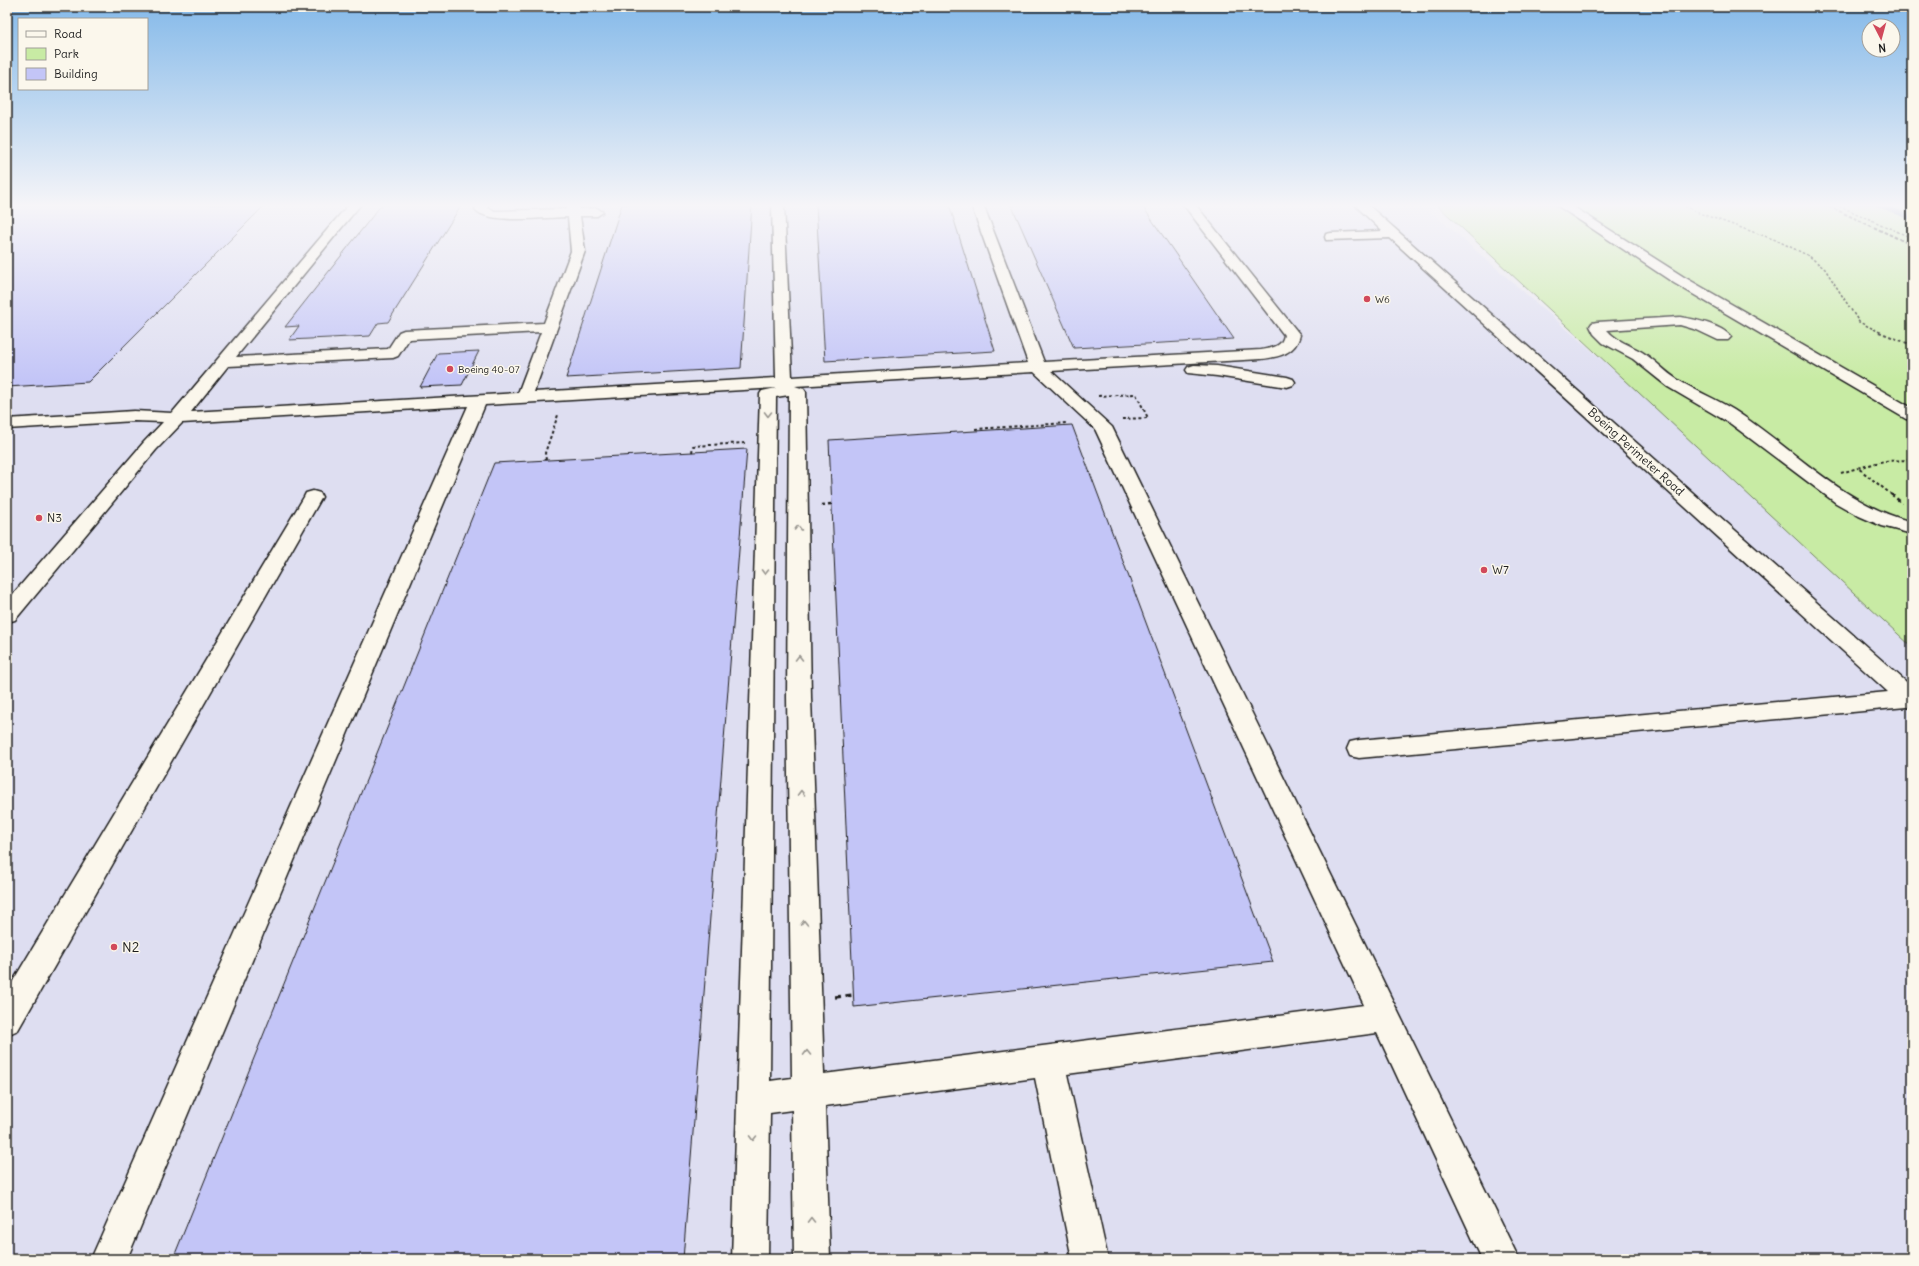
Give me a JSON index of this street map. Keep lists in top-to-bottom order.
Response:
{
  "streets": {
    "lane": ["Boeing Perimeter Road"]
  },
  "places": [
    "W6",
    "Boeing 40-07",
    "N3",
    "W7",
    "N2"
  ],
  "legend": ["Road", "Park", "Building"],
  "north": "bottom"
}
